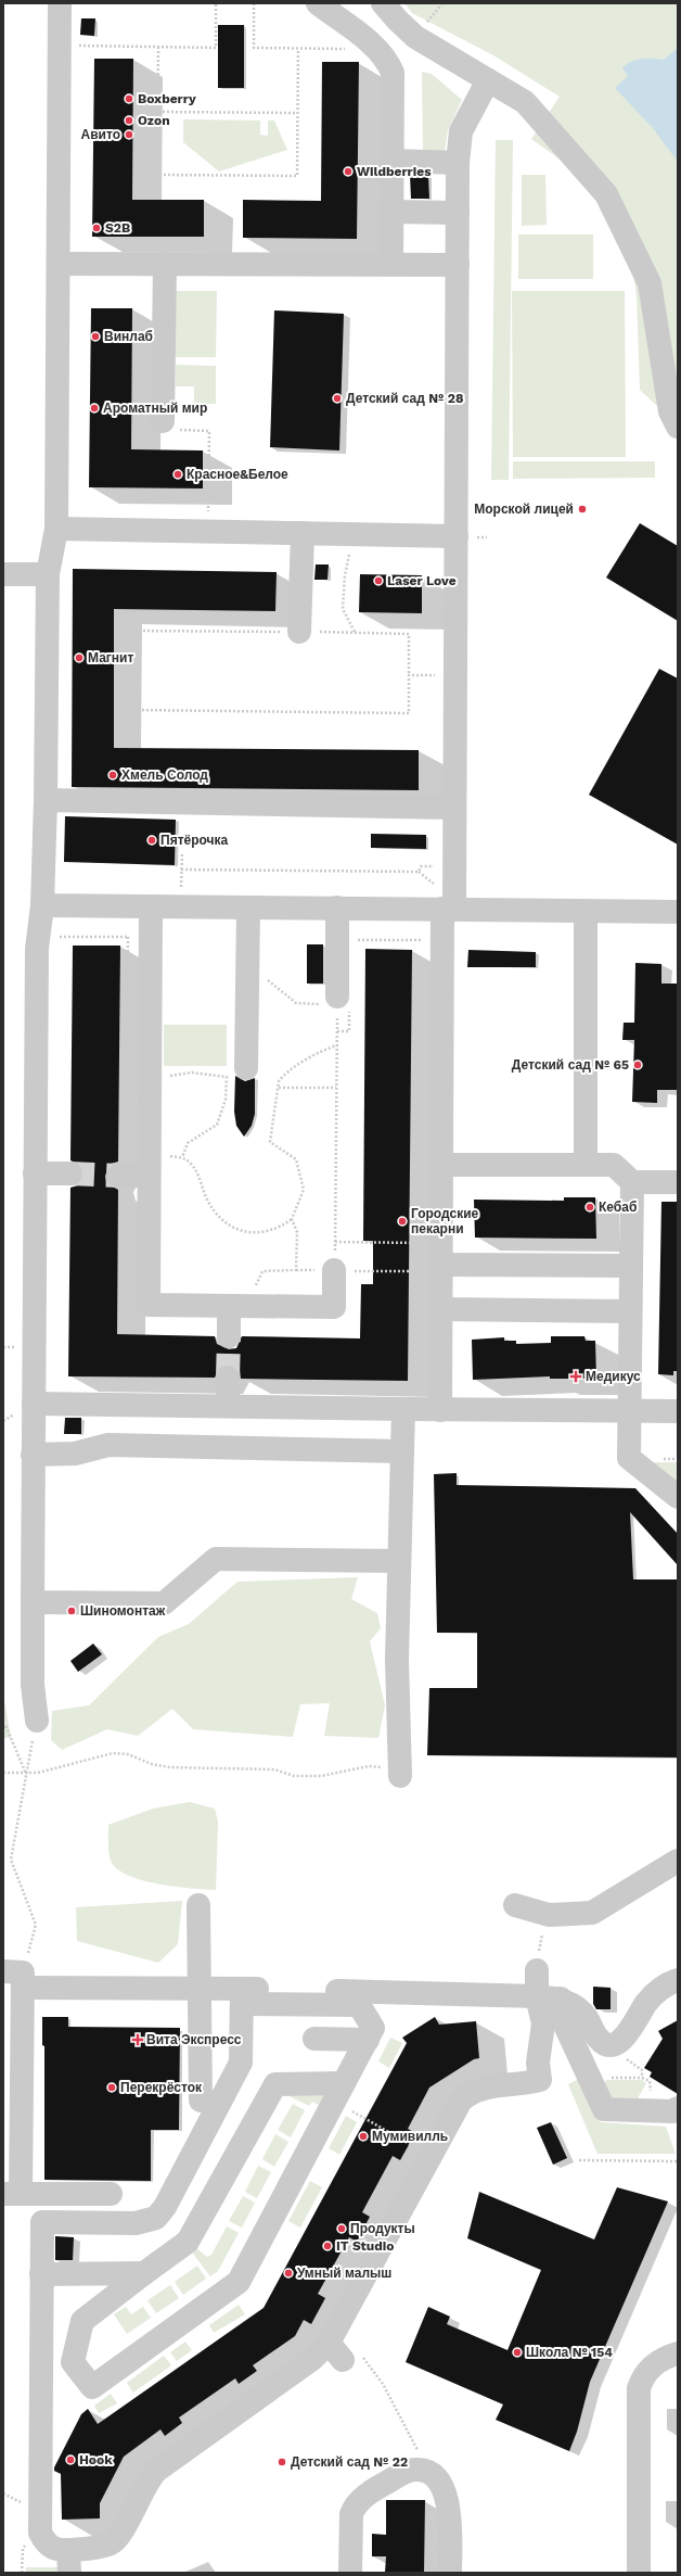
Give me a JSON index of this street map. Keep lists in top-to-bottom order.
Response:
{
  "places": {
    "other": [
      "Boxberry",
      "Ozon",
      "Авито",
      "Wildberries",
      "S2B",
      "Винлаб",
      "Детский сад № 28",
      "Ароматный мир",
      "Красное&Белое",
      "Морской лицей",
      "Laser Love",
      "Магнит",
      "Хмель Солод",
      "Пятёрочка",
      "Детский сад № 65",
      "Кебаб",
      "Городские пекарни",
      "Шиномонтаж",
      "Перекрёсток",
      "Мумивилль",
      "Продукты",
      "IT Studio",
      "Умный малыш",
      "Школа № 154",
      "Hook",
      "Детский сад № 22"
    ],
    "health": ["Медикус", "Вита Экспресс"]
  }
}
